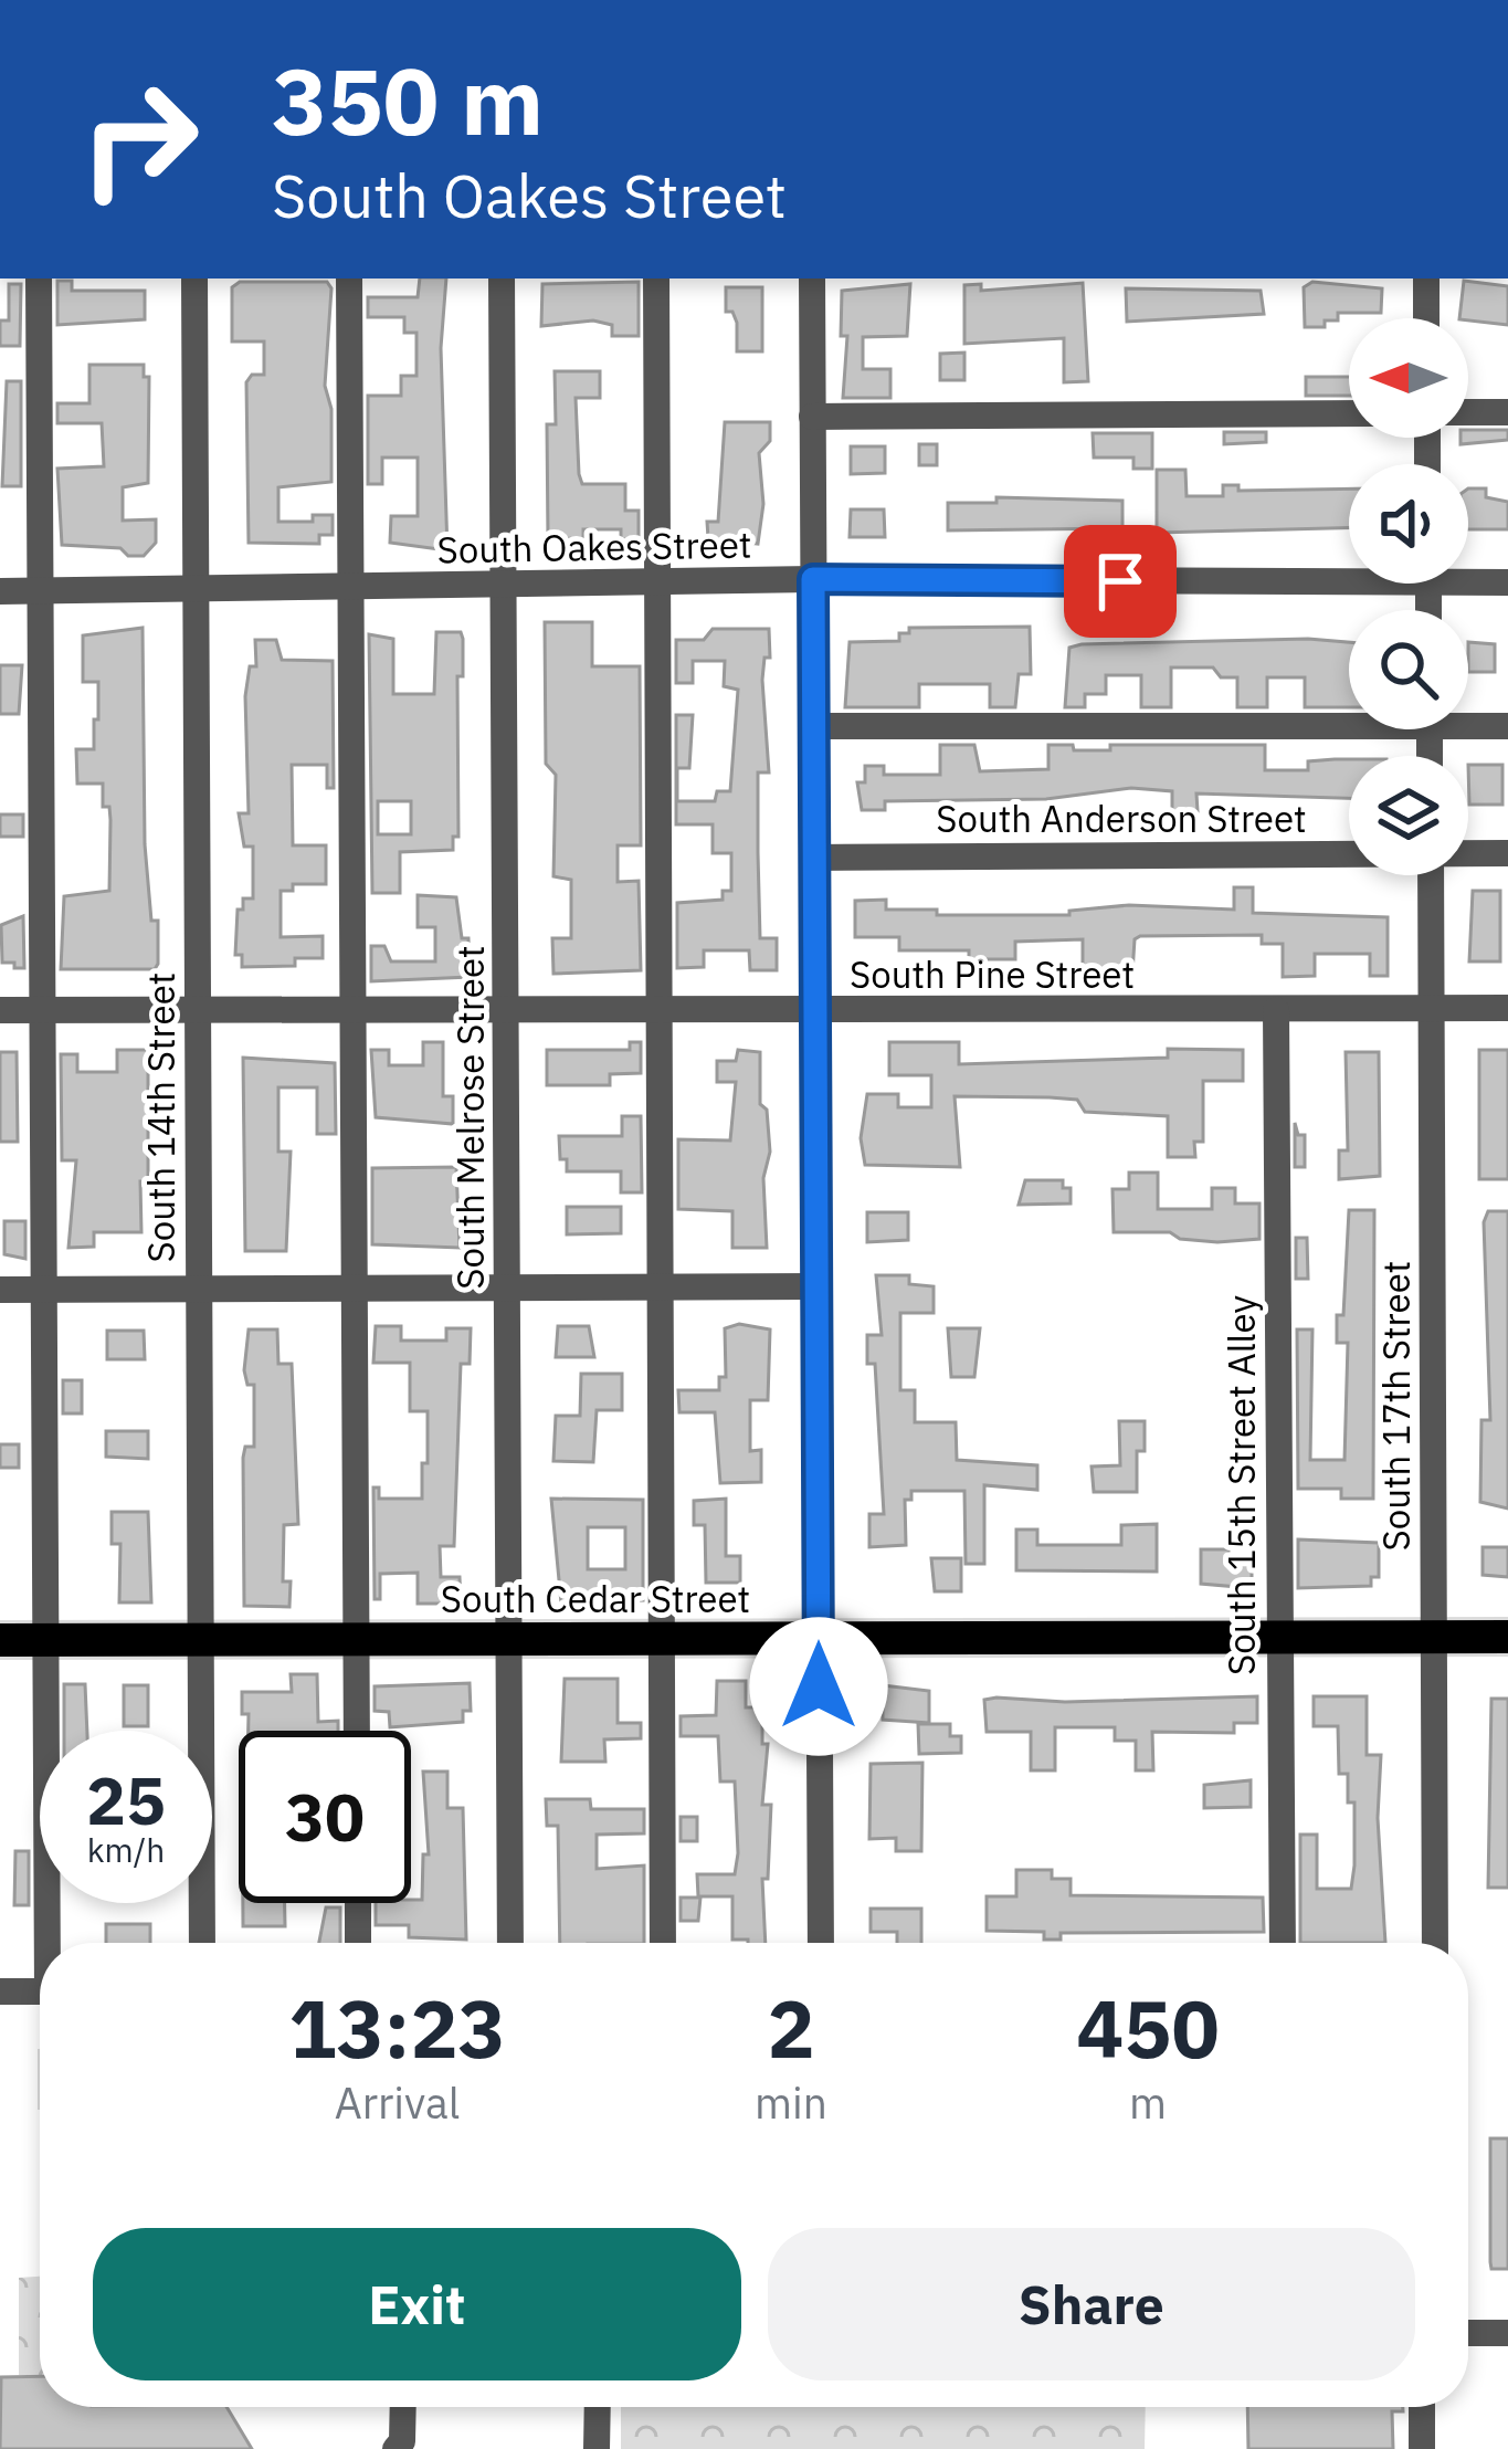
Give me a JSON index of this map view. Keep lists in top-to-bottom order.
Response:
{
  "streets": {
    "main road": ["South Cedar Street"],
    "street": [
      "South Oakes Street",
      "South Anderson Street",
      "South Pine Street",
      "South 14th Street",
      "South Melrose Street",
      "South 17th Street",
      "South 15th Street Alley"
    ]
  },
  "crossings": [
    ["South Oakes Street", "South 14th Street"],
    ["South Oakes Street", "South Melrose Street"],
    ["South Pine Street", "South 14th Street"],
    ["South Pine Street", "South Melrose Street"],
    ["South Pine Street", "South 17th Street"],
    ["South Pine Street", "South 15th Street Alley"],
    ["South 14th Street", "South Cedar Street"],
    ["South Melrose Street", "South Cedar Street"],
    ["South 17th Street", "South Cedar Street"],
    ["South 15th Street Alley", "South Cedar Street"]
  ],
  "north": "left",
  "page": {
    "turn": ["350 m", "South Oakes Street"],
    "speed": "25 km/h",
    "limit": "30",
    "eta": [
      "13:23",
      "Arrival",
      "2",
      "min",
      "450",
      "m"
    ],
    "buttons": ["Exit", "Share"]
  }
}
